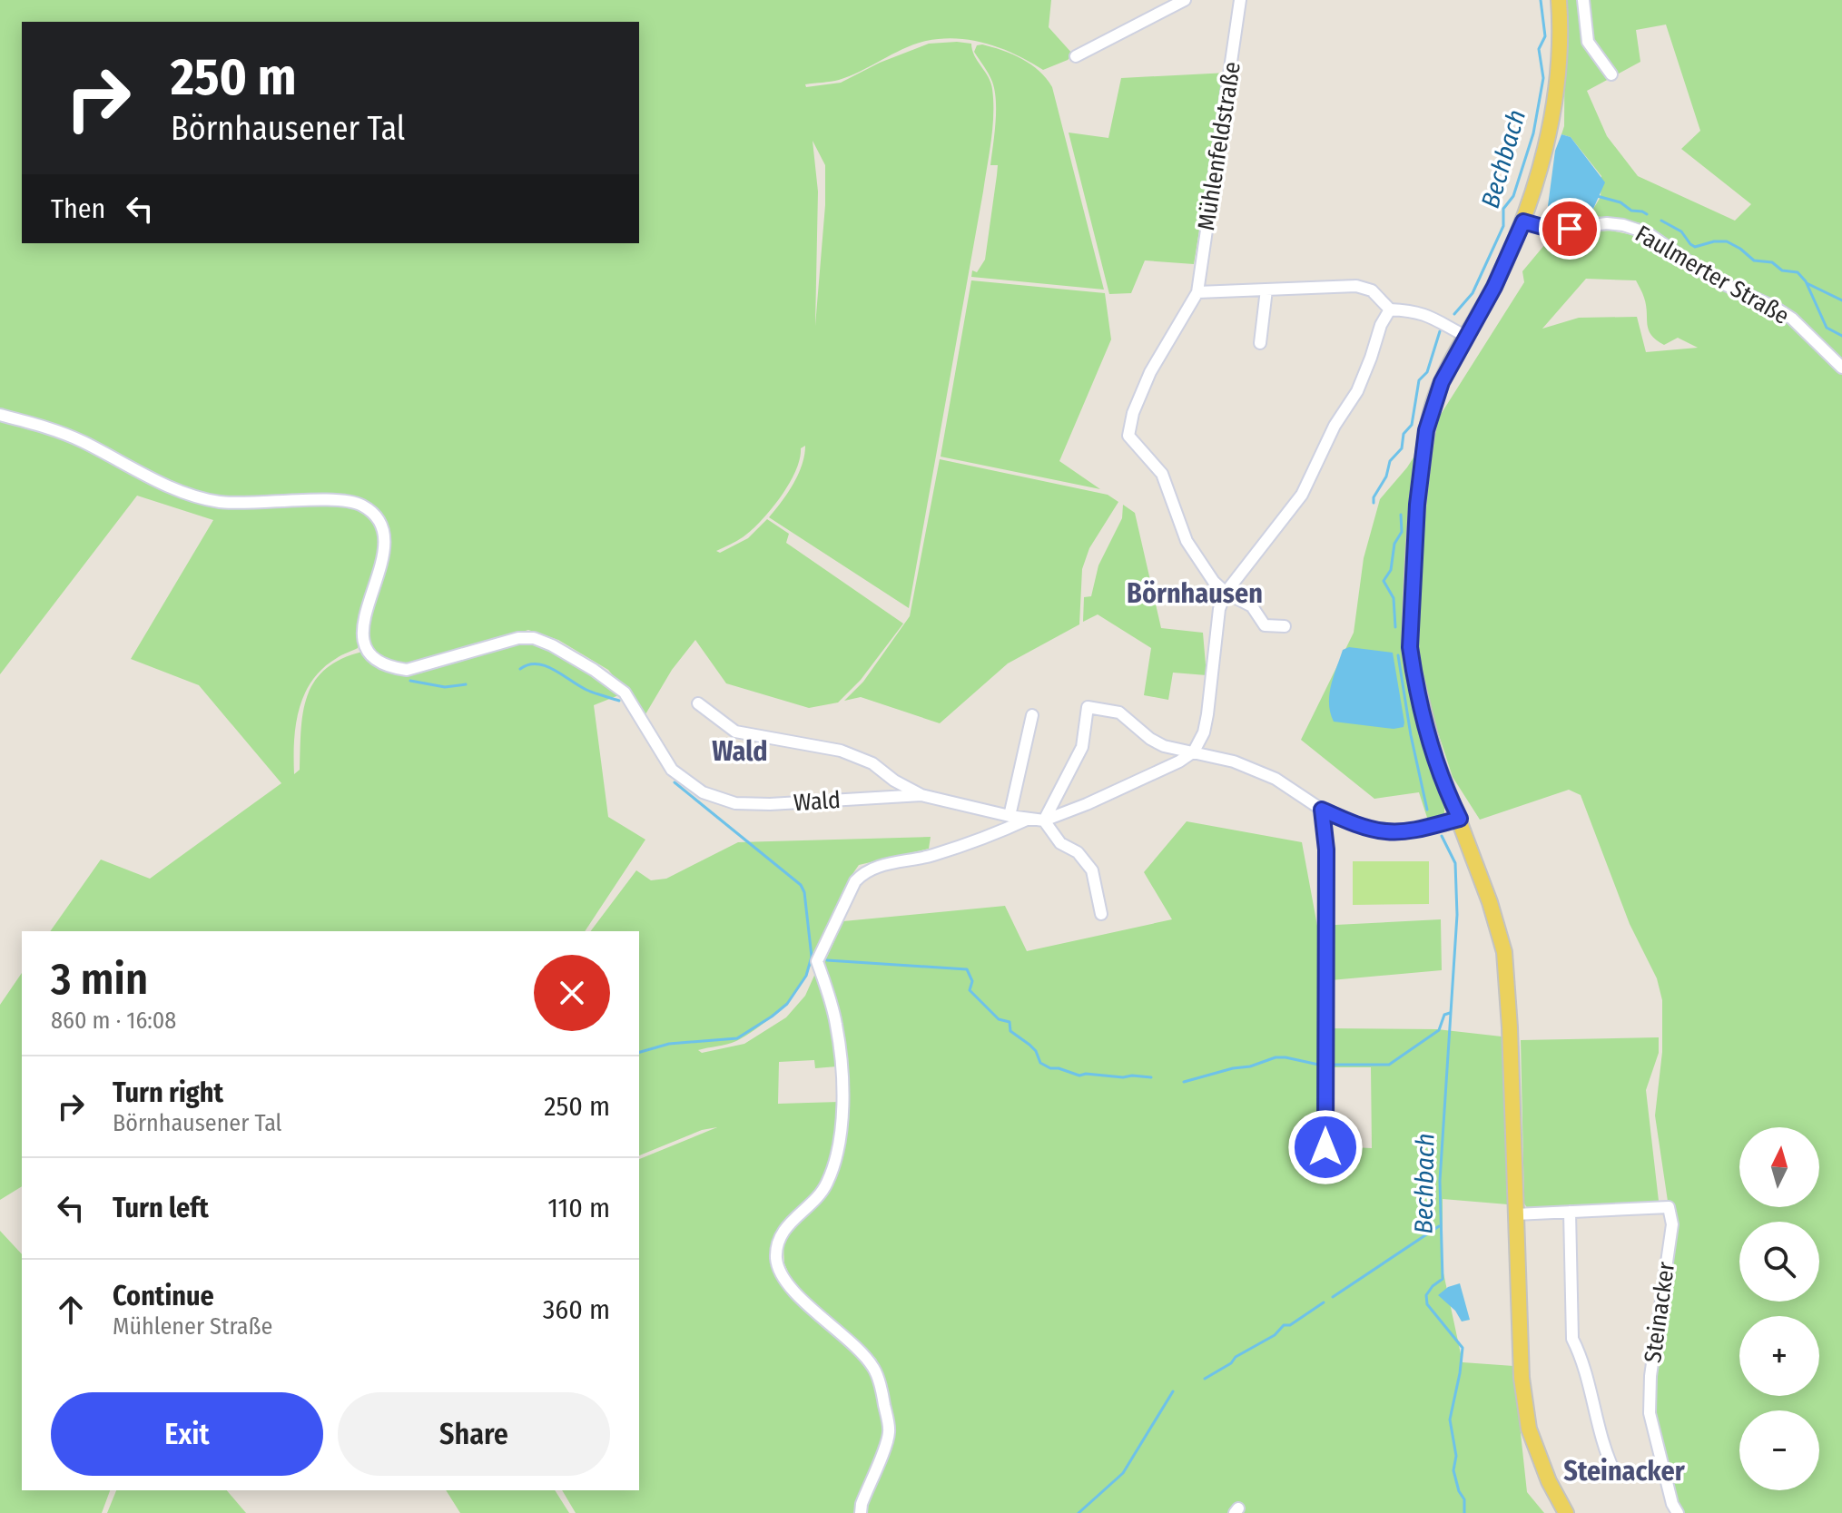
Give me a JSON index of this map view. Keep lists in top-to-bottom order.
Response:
{
  "streets": {
    "street": [
      "Mühlenfeldstraße",
      "Faulmerter Straße",
      "Wald",
      "Steinacker"
    ]
  },
  "districts": ["Börnhausen", "Wald", "Steinacker"],
  "water": ["Bechbach"],
  "north": "top",
  "page": {
    "turn": ["250 m", "Börnhausener Tal"],
    "then": "Then",
    "heading": ["3 min", "860 m · 16:08"],
    "list": [
      {
        "name": "Turn right",
        "note": "Börnhausener Tal",
        "value": "250 m"
      },
      {
        "name": "Turn left",
        "value": "110 m"
      },
      {
        "name": "Continue",
        "note": "Mühlener Straße",
        "value": "360 m"
      }
    ],
    "map_buttons": ["+", "−"],
    "buttons": ["Exit", "Share"]
  }
}
